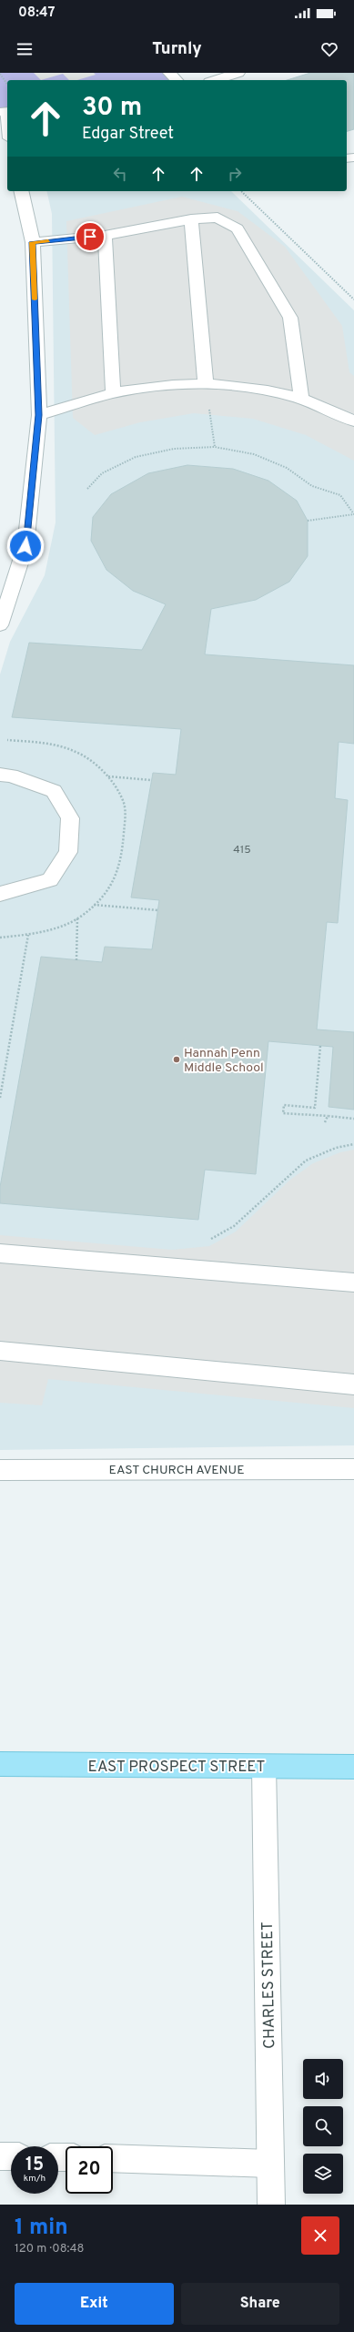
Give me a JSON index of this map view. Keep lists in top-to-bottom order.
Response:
{
  "streets": {
    "main road": ["EAST PROSPECT STREET"],
    "street": ["EAST CHURCH AVENUE", "CHARLES STREET"]
  },
  "crossings": [
    ["EAST PROSPECT STREET", "CHARLES STREET"]
  ],
  "places": ["Hannah Penn Middle School"],
  "house_numbers": ["415"],
  "page": {
    "status": "08:47",
    "header": "Turnly",
    "turn": ["30 m", "Edgar Street"],
    "speed": "15 km/h",
    "limit": "20",
    "heading": ["1 min", "120 m · 08:48"],
    "buttons": ["Exit", "Share"]
  }
}
